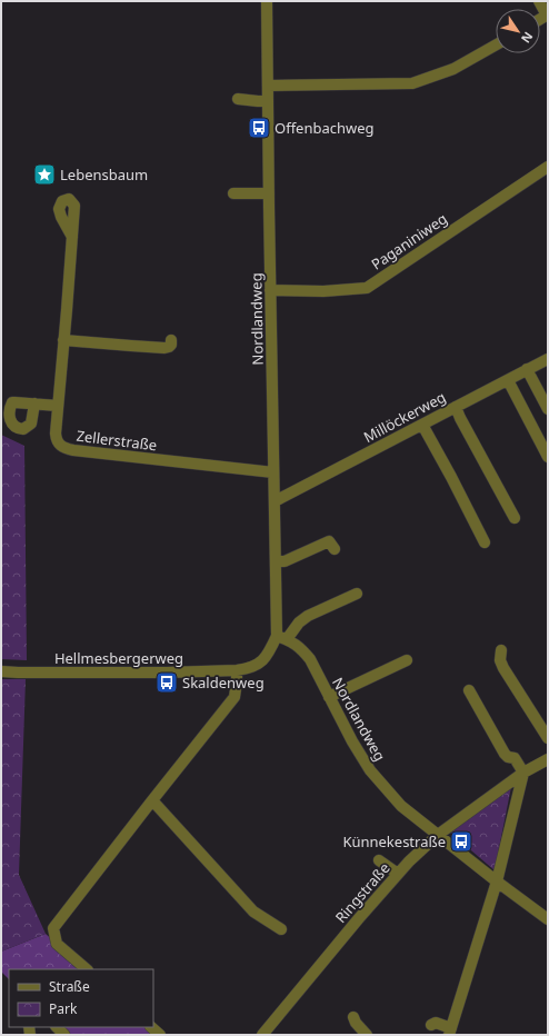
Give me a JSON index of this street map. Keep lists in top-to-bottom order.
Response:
{
  "streets": {
    "street": [
      "Paganiniweg",
      "Nordlandweg",
      "Millöckerweg",
      "Zellerstraße",
      "Hellmesbergerweg",
      "Ringstraße"
    ]
  },
  "crossings": [
    ["Paganiniweg", "Nordlandweg"],
    ["Nordlandweg", "Millöckerweg"],
    ["Nordlandweg", "Zellerstraße"],
    ["Nordlandweg", "Hellmesbergerweg"],
    ["Nordlandweg", "Ringstraße"]
  ],
  "places": {
    "bus stop": ["Offenbachweg", "Skaldenweg", "Künnekestraße"],
    "place": ["Lebensbaum"]
  },
  "legend": ["Straße", "Park"],
  "north": "bottom right"
}
